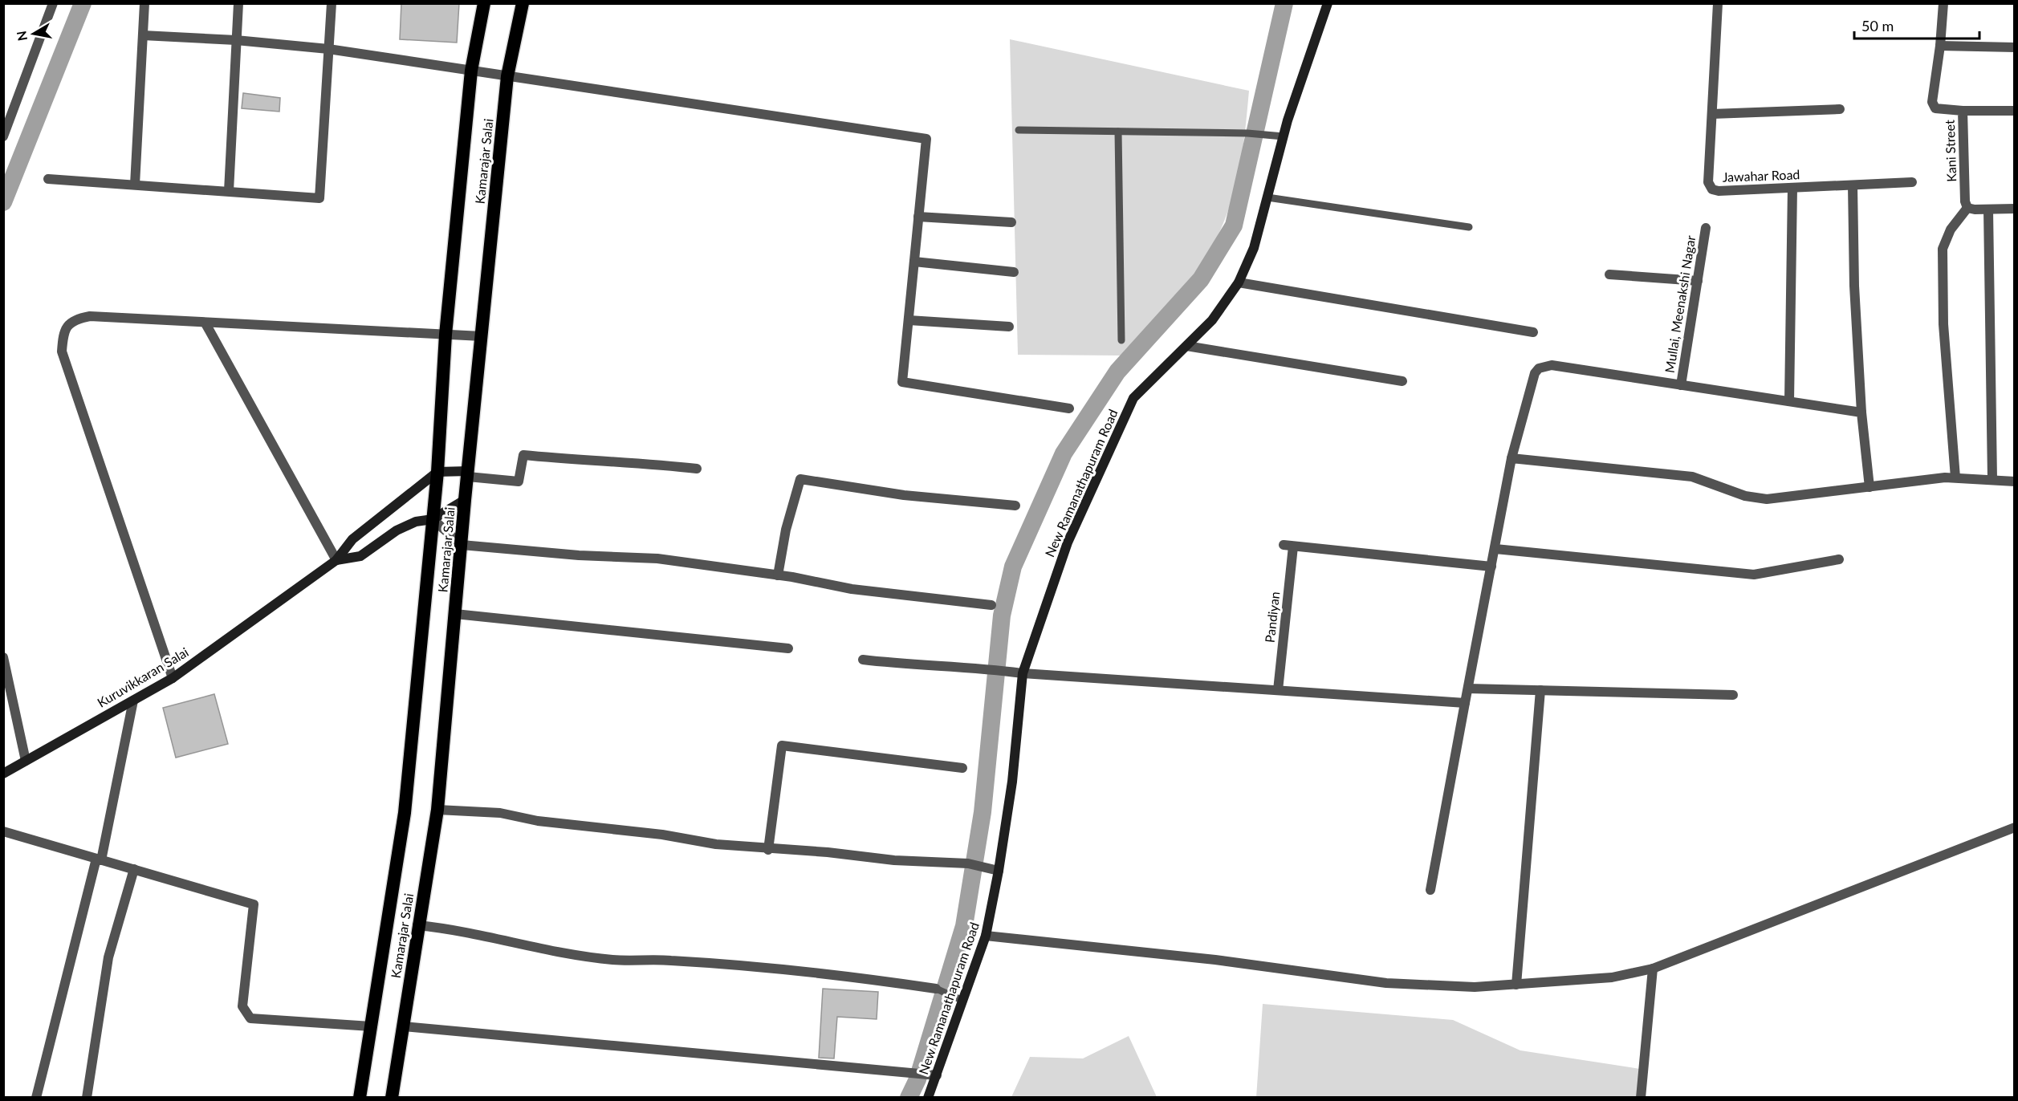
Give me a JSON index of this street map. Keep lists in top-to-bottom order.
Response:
{
  "streets": {
    "highway": ["Kamarajar Salai"],
    "main road": ["New Ramanathapuram Road", "Kuruvikkaran Salai"],
    "street": [
      "Kani Street",
      "Jawahar Road",
      "Mullai, Meenakshi Nagar",
      "Pandiyan"
    ]
  },
  "crossings": [
    ["Kamarajar Salai", "Kuruvikkaran Salai"]
  ],
  "scale_bar": "50 m",
  "north": "left"
}
